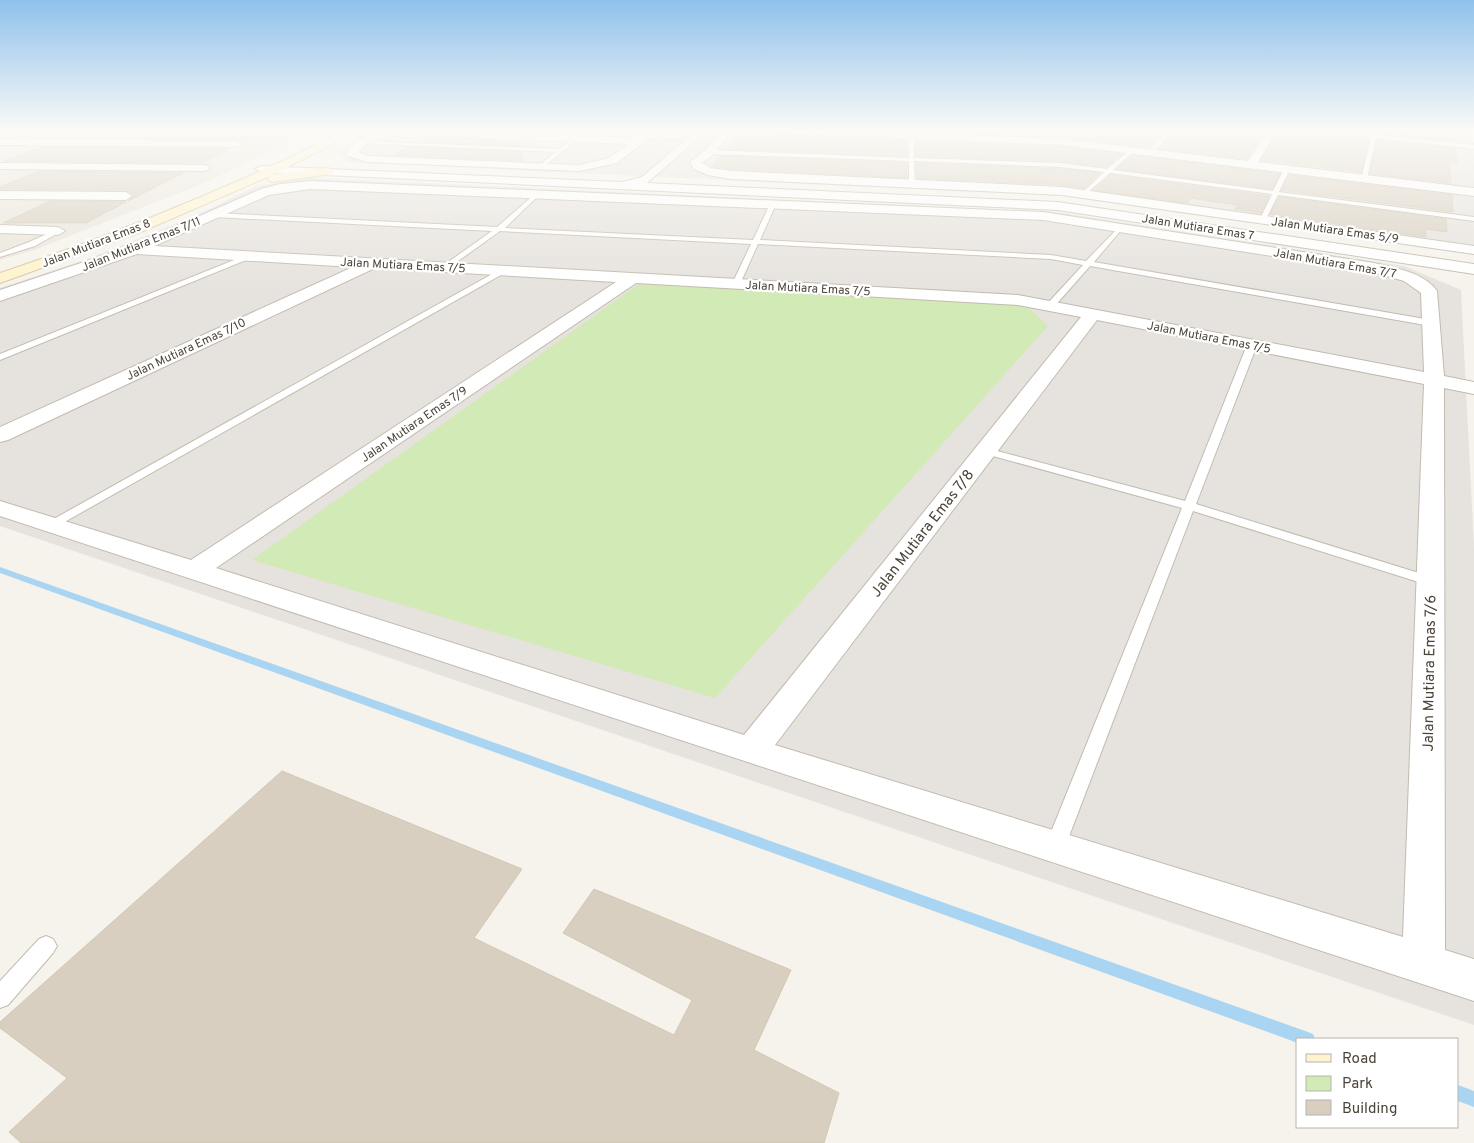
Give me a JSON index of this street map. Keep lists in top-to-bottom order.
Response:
{
  "streets": {
    "main road": ["Jalan Mutiara Emas 8"],
    "street": [
      "Jalan Mutiara Emas 7",
      "Jalan Mutiara Emas 5/9",
      "Jalan Mutiara Emas 7/11",
      "Jalan Mutiara Emas 7/7",
      "Jalan Mutiara Emas 7/5",
      "Jalan Mutiara Emas 7/10",
      "Jalan Mutiara Emas 7/9",
      "Jalan Mutiara Emas 7/8",
      "Jalan Mutiara Emas 7/6"
    ]
  },
  "crossings": [
    ["Jalan Mutiara Emas 7/11", "Jalan Mutiara Emas 7/7"],
    ["Jalan Mutiara Emas 7/11", "Jalan Mutiara Emas 7/5"],
    ["Jalan Mutiara Emas 7/7", "Jalan Mutiara Emas 7/5"],
    ["Jalan Mutiara Emas 7/7", "Jalan Mutiara Emas 7/6"],
    ["Jalan Mutiara Emas 7/5", "Jalan Mutiara Emas 7/10"],
    ["Jalan Mutiara Emas 7/5", "Jalan Mutiara Emas 7/9"],
    ["Jalan Mutiara Emas 7/5", "Jalan Mutiara Emas 7/8"],
    ["Jalan Mutiara Emas 7/5", "Jalan Mutiara Emas 7/6"]
  ],
  "legend": ["Road", "Park", "Building"]
}
